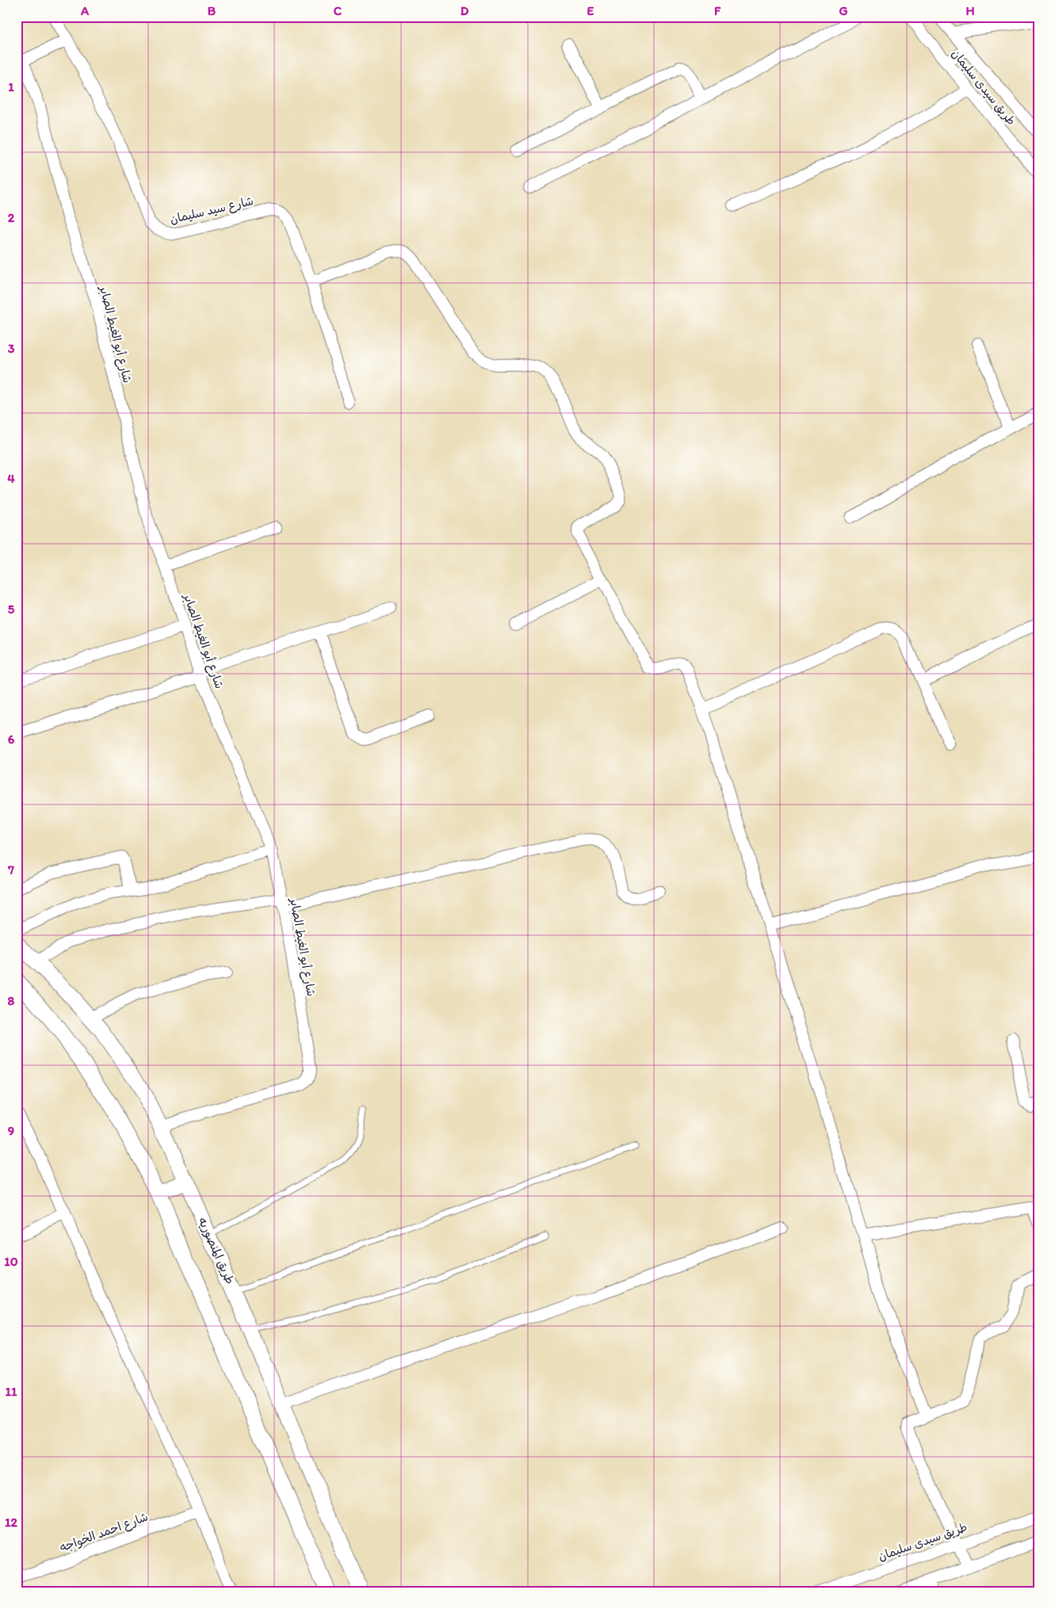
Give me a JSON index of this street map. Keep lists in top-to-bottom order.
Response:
{
  "streets": {
    "main road": ["طريق المنصوريه"],
    "street": [
      "طريق سيدى سليمان",
      "شارع سيد سليمان",
      "شارع أبو الغيط الصابر",
      "شارع احمد الخواجه"
    ]
  },
  "crossings": [
    ["شارع أبو الغيط الصابر", "طريق المنصوريه"]
  ],
  "grid": {
    "columns": [
      "A",
      "B",
      "C",
      "D",
      "E",
      "F",
      "G",
      "H"
    ],
    "rows": [
      "1",
      "2",
      "3",
      "4",
      "5",
      "6",
      "7",
      "8",
      "9",
      "10",
      "11",
      "12"
    ]
  }
}
